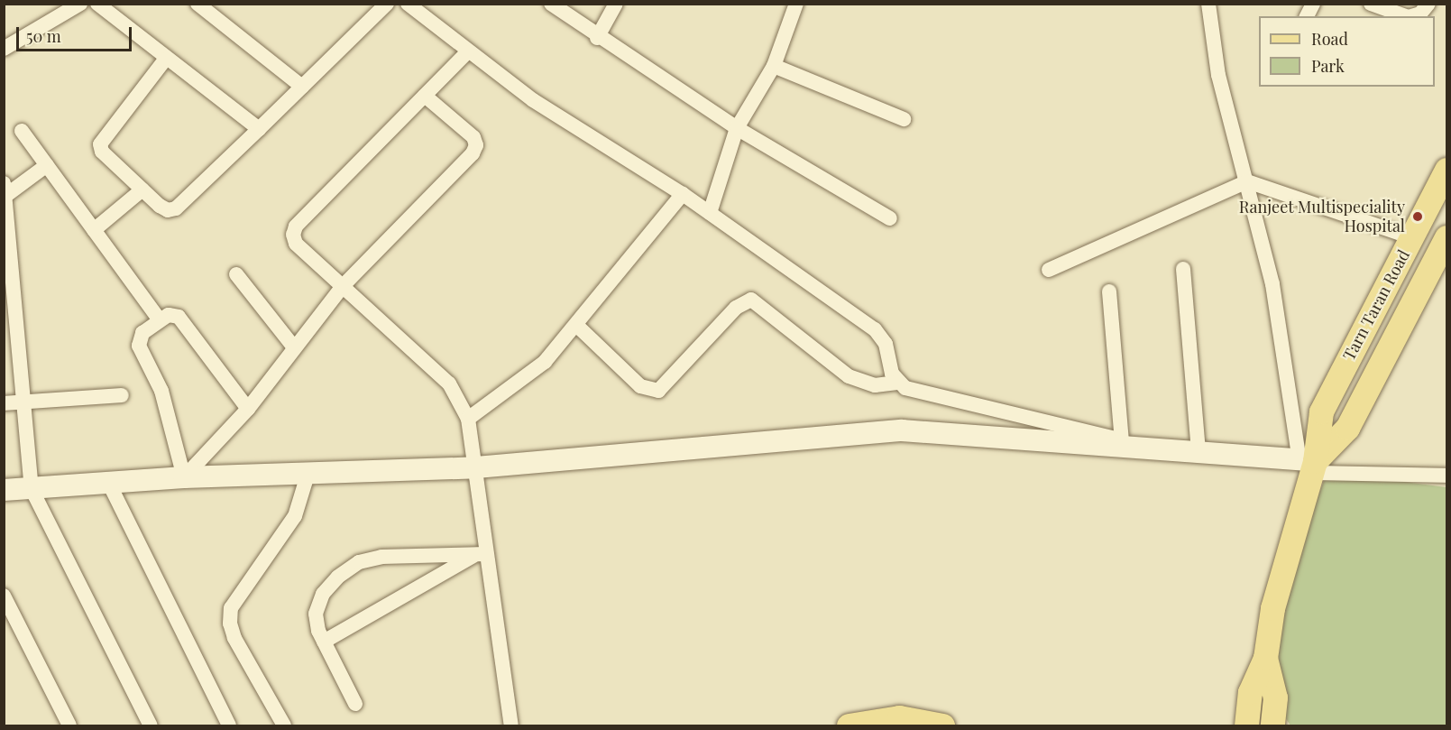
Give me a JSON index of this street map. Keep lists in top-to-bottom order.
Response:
{
  "streets": {
    "main road": ["Tarn Taran Road"]
  },
  "places": ["Ranjeet Multispeciality Hospital"],
  "legend": ["Road", "Park"],
  "scale_bar": "50 m"
}
